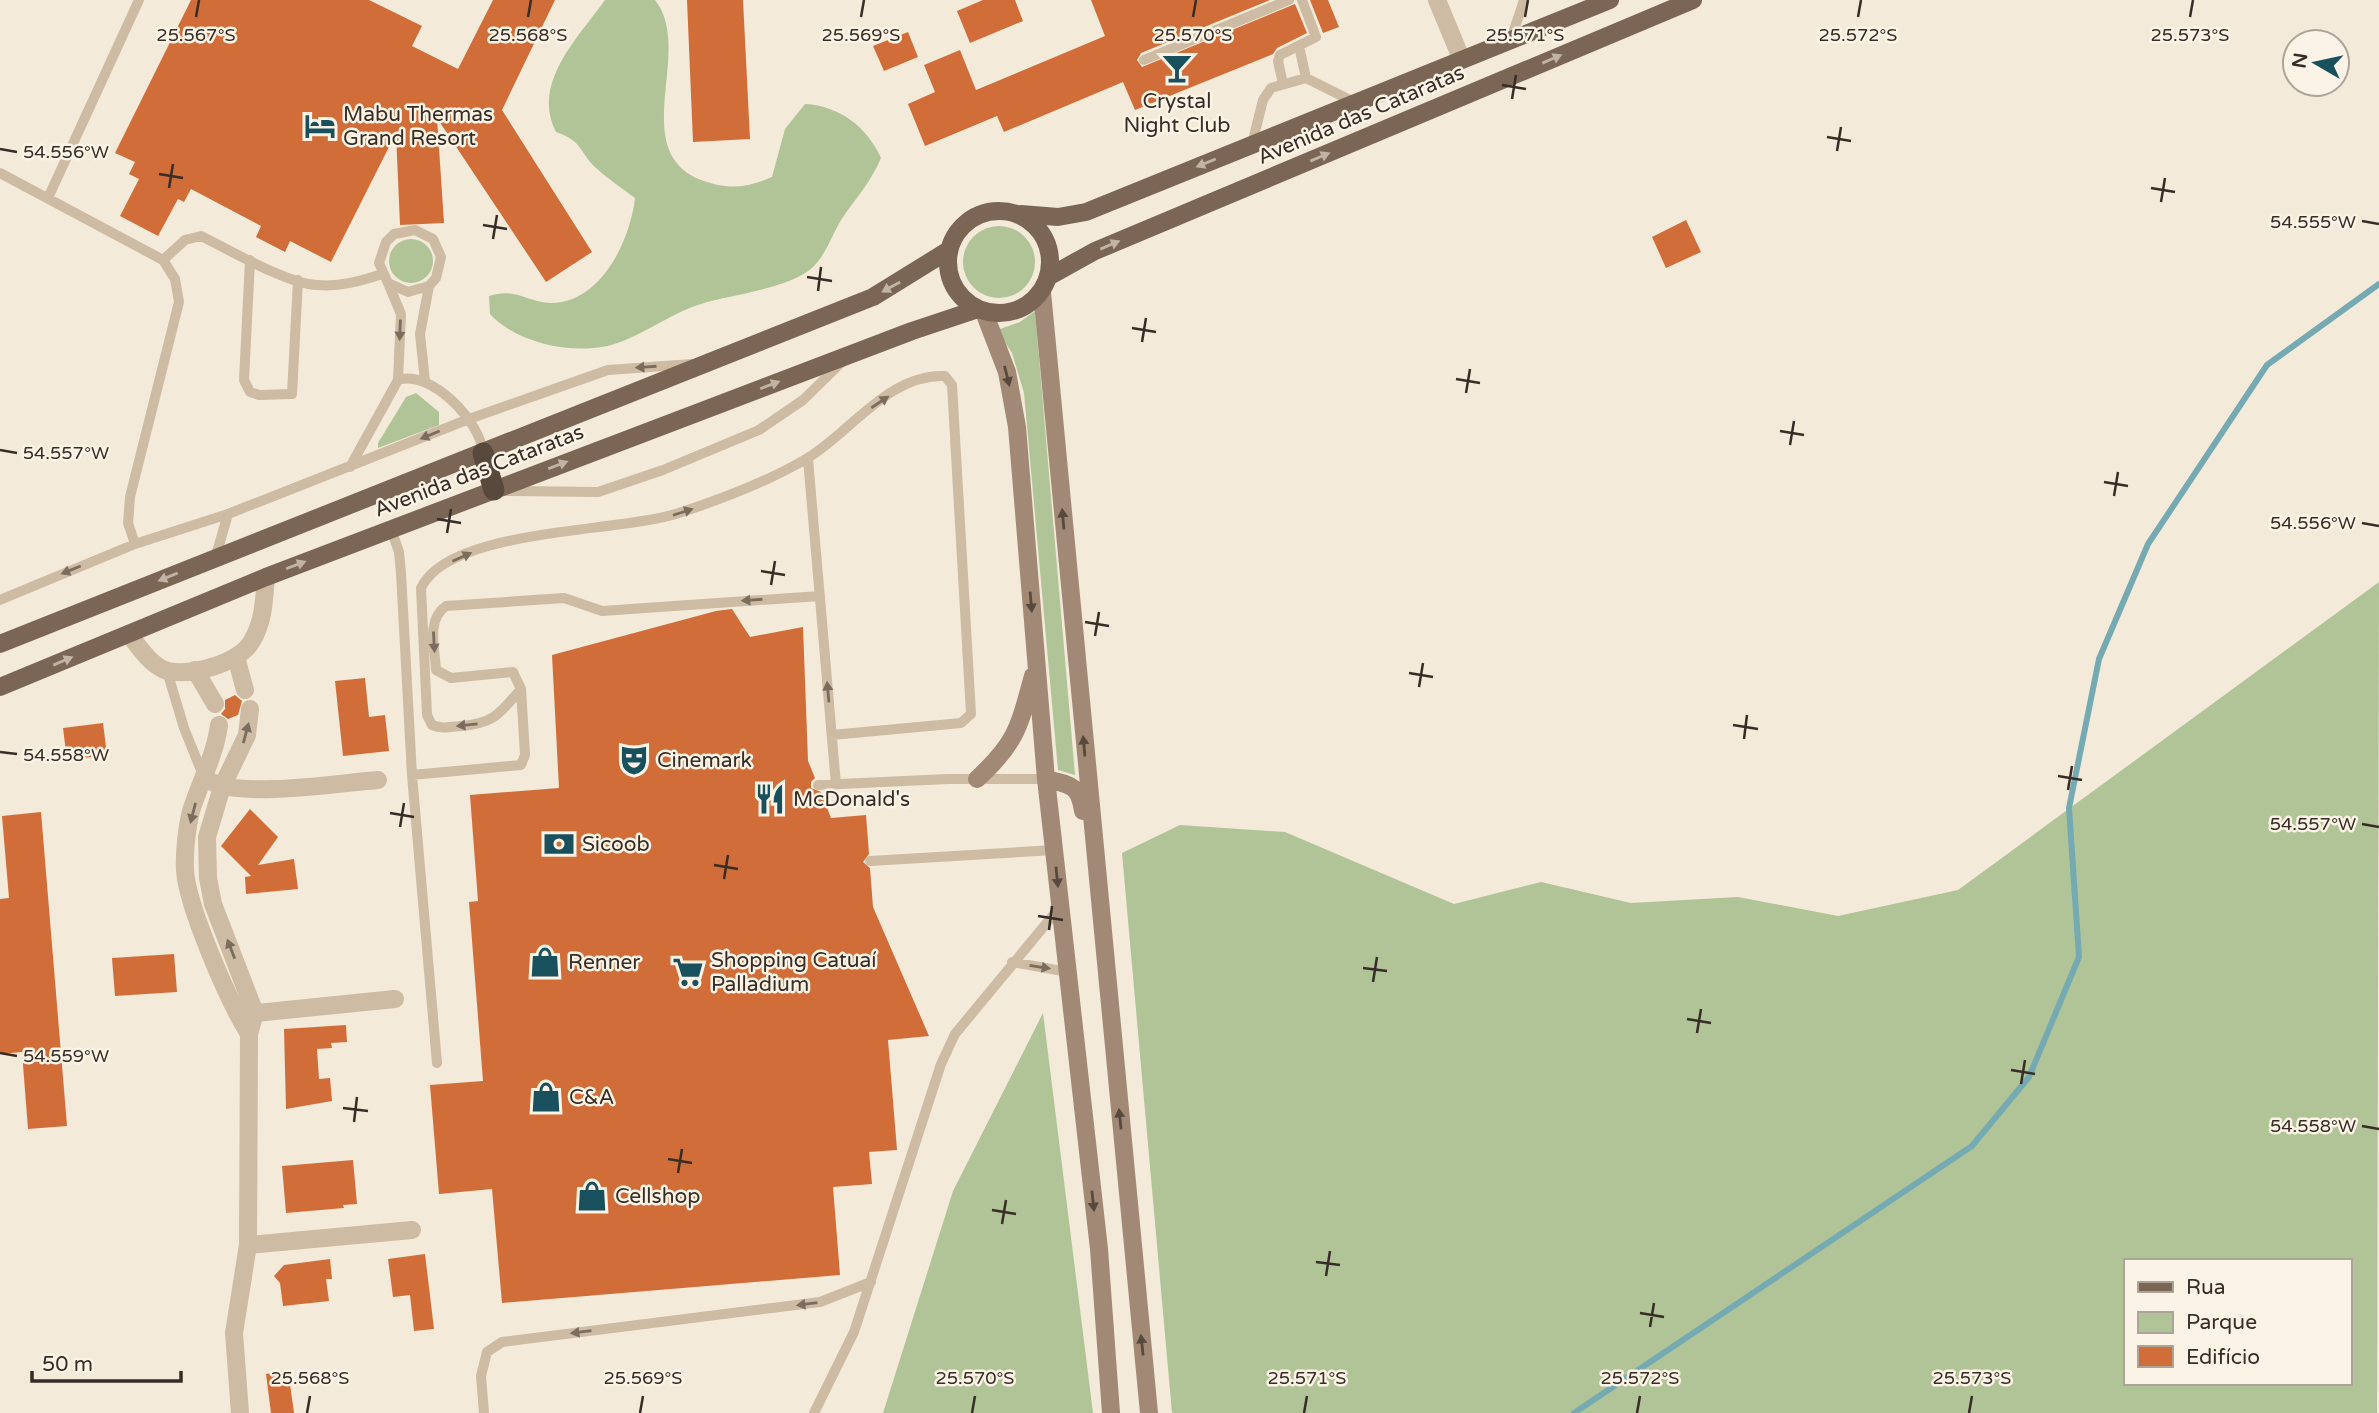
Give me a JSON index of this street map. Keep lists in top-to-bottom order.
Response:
{
  "streets": {
    "main road": ["Avenida das Cataratas"]
  },
  "places": {
    "bar": ["Crystal Night Club"],
    "hotel": ["Mabu Thermas Grand Resort"],
    "theatre": ["Cinemark"],
    "restaurant": ["McDonald's"],
    "bank": ["Sicoob"],
    "shop": ["Renner", "C&A", "Cellshop"],
    "supermarket": ["Shopping Catuaí Palladium"]
  },
  "legend": ["Rua", "Parque", "Edifício"],
  "scale_bar": "50 m",
  "north": "left",
  "coordinates": [
    "25.567°S",
    "25.569°S",
    "25.570°S",
    "25.571°S",
    "25.568°S",
    "25.572°S",
    "25.573°S",
    "54.556°W",
    "54.555°W",
    "54.557°W",
    "54.558°W",
    "54.559°W"
  ]
}
